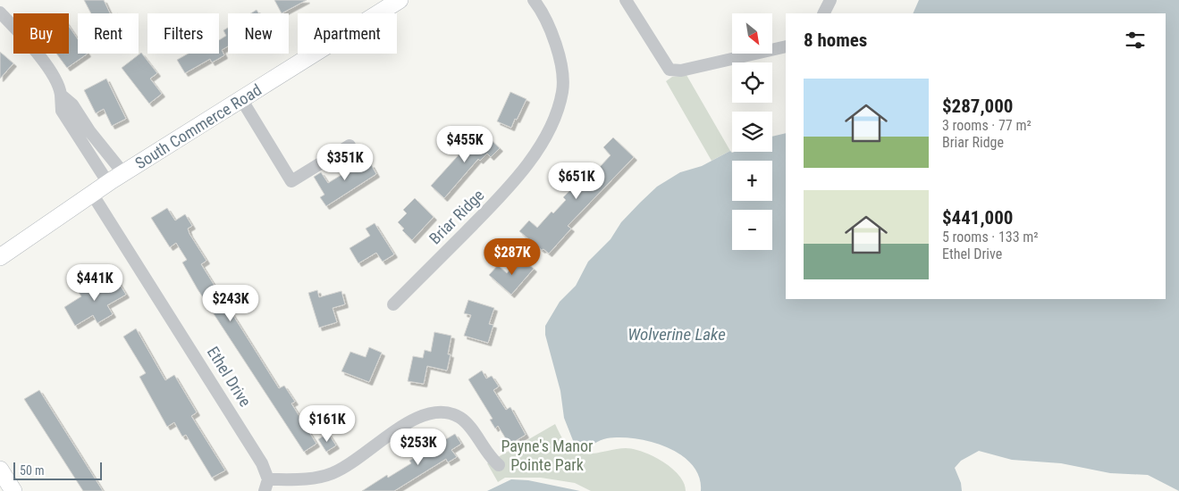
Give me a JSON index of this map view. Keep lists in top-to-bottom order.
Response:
{
  "streets": {
    "street": ["South Commerce Road", "Briar Ridge", "Ethel Drive"]
  },
  "crossings": [
    ["South Commerce Road", "Ethel Drive"]
  ],
  "water": ["Wolverine Lake"],
  "parks": ["Payne's Manor Pointe Park"],
  "scale_bar": "50 m",
  "north": "bottom right",
  "page": {
    "map_buttons": ["+", "−"],
    "chip": [
      "Buy",
      "Rent",
      "Filters",
      "New",
      "Apartment"
    ],
    "heading": "8 homes",
    "list": [
      {
        "name": "$287,000",
        "note": "3 rooms · 77 m² · Briar Ridge"
      },
      {
        "name": "$441,000",
        "note": "5 rooms · 133 m² · Ethel Drive"
      }
    ],
    "price": [
      "$455K",
      "$351K",
      "$651K",
      "$287K",
      "$441K",
      "$243K",
      "$161K",
      "$253K"
    ],
    "scale": "50 m"
  }
}
